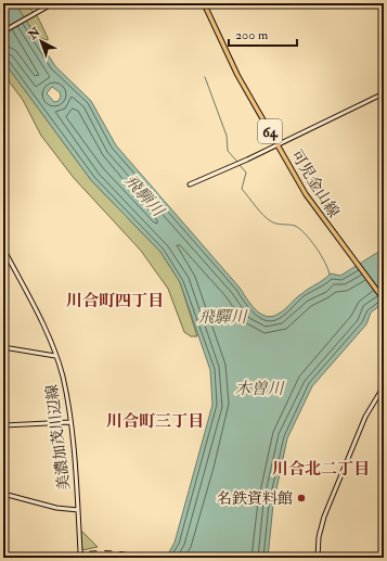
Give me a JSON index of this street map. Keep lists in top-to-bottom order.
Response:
{
  "streets": {
    "main road": ["64", "可児金山線"],
    "street": ["美濃加茂川辺線"]
  },
  "districts": ["川合町四丁目", "川合町三丁目", "川合北二丁目"],
  "water": ["飛騨川", "飛驒川", "木曽川"],
  "places": ["名鉄資料館"],
  "scale_bar": "200 m",
  "north": "top left"
}
